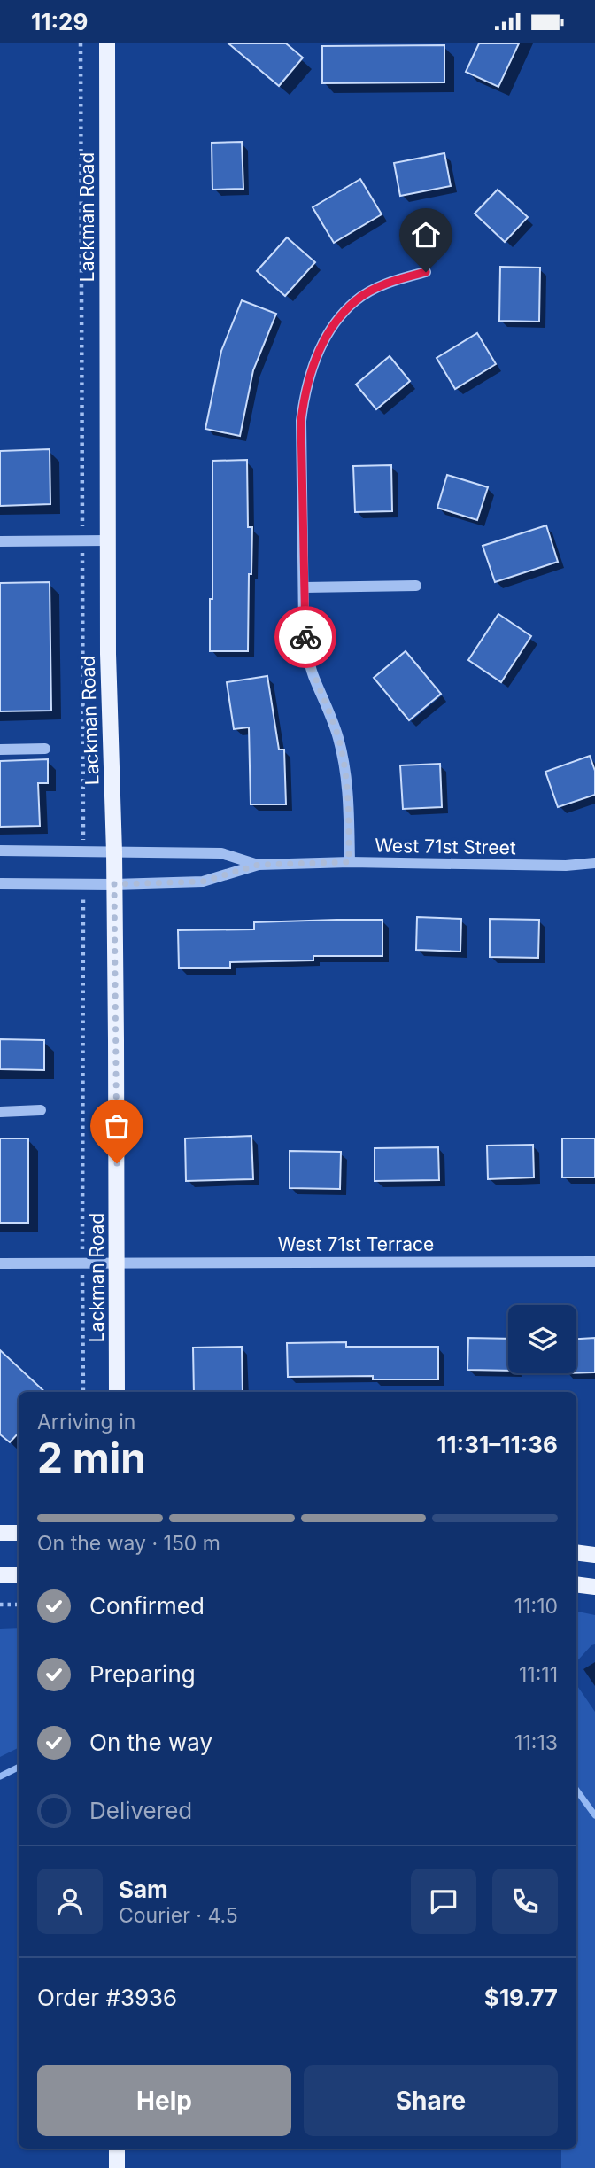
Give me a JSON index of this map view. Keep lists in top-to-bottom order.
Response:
{
  "streets": {
    "main road": ["Lackman Road"],
    "street": ["West 71st Street", "West 71st Terrace"]
  },
  "crossings": [
    ["Lackman Road", "West 71st Street"],
    ["Lackman Road", "West 71st Terrace"]
  ],
  "page": {
    "status": "11:29",
    "heading": ["2 min", "Arriving in", "11:31–11:36"],
    "panel": [
      "Sam",
      "Courier · 4.5",
      "Order #3936",
      "$19.77"
    ],
    "bar": "On the way · 150 m",
    "list": [
      ["Confirmed", "11:10"],
      ["Preparing", "11:11"],
      ["On the way", "11:13"],
      "Delivered"
    ],
    "buttons": ["Help", "Share"]
  }
}
